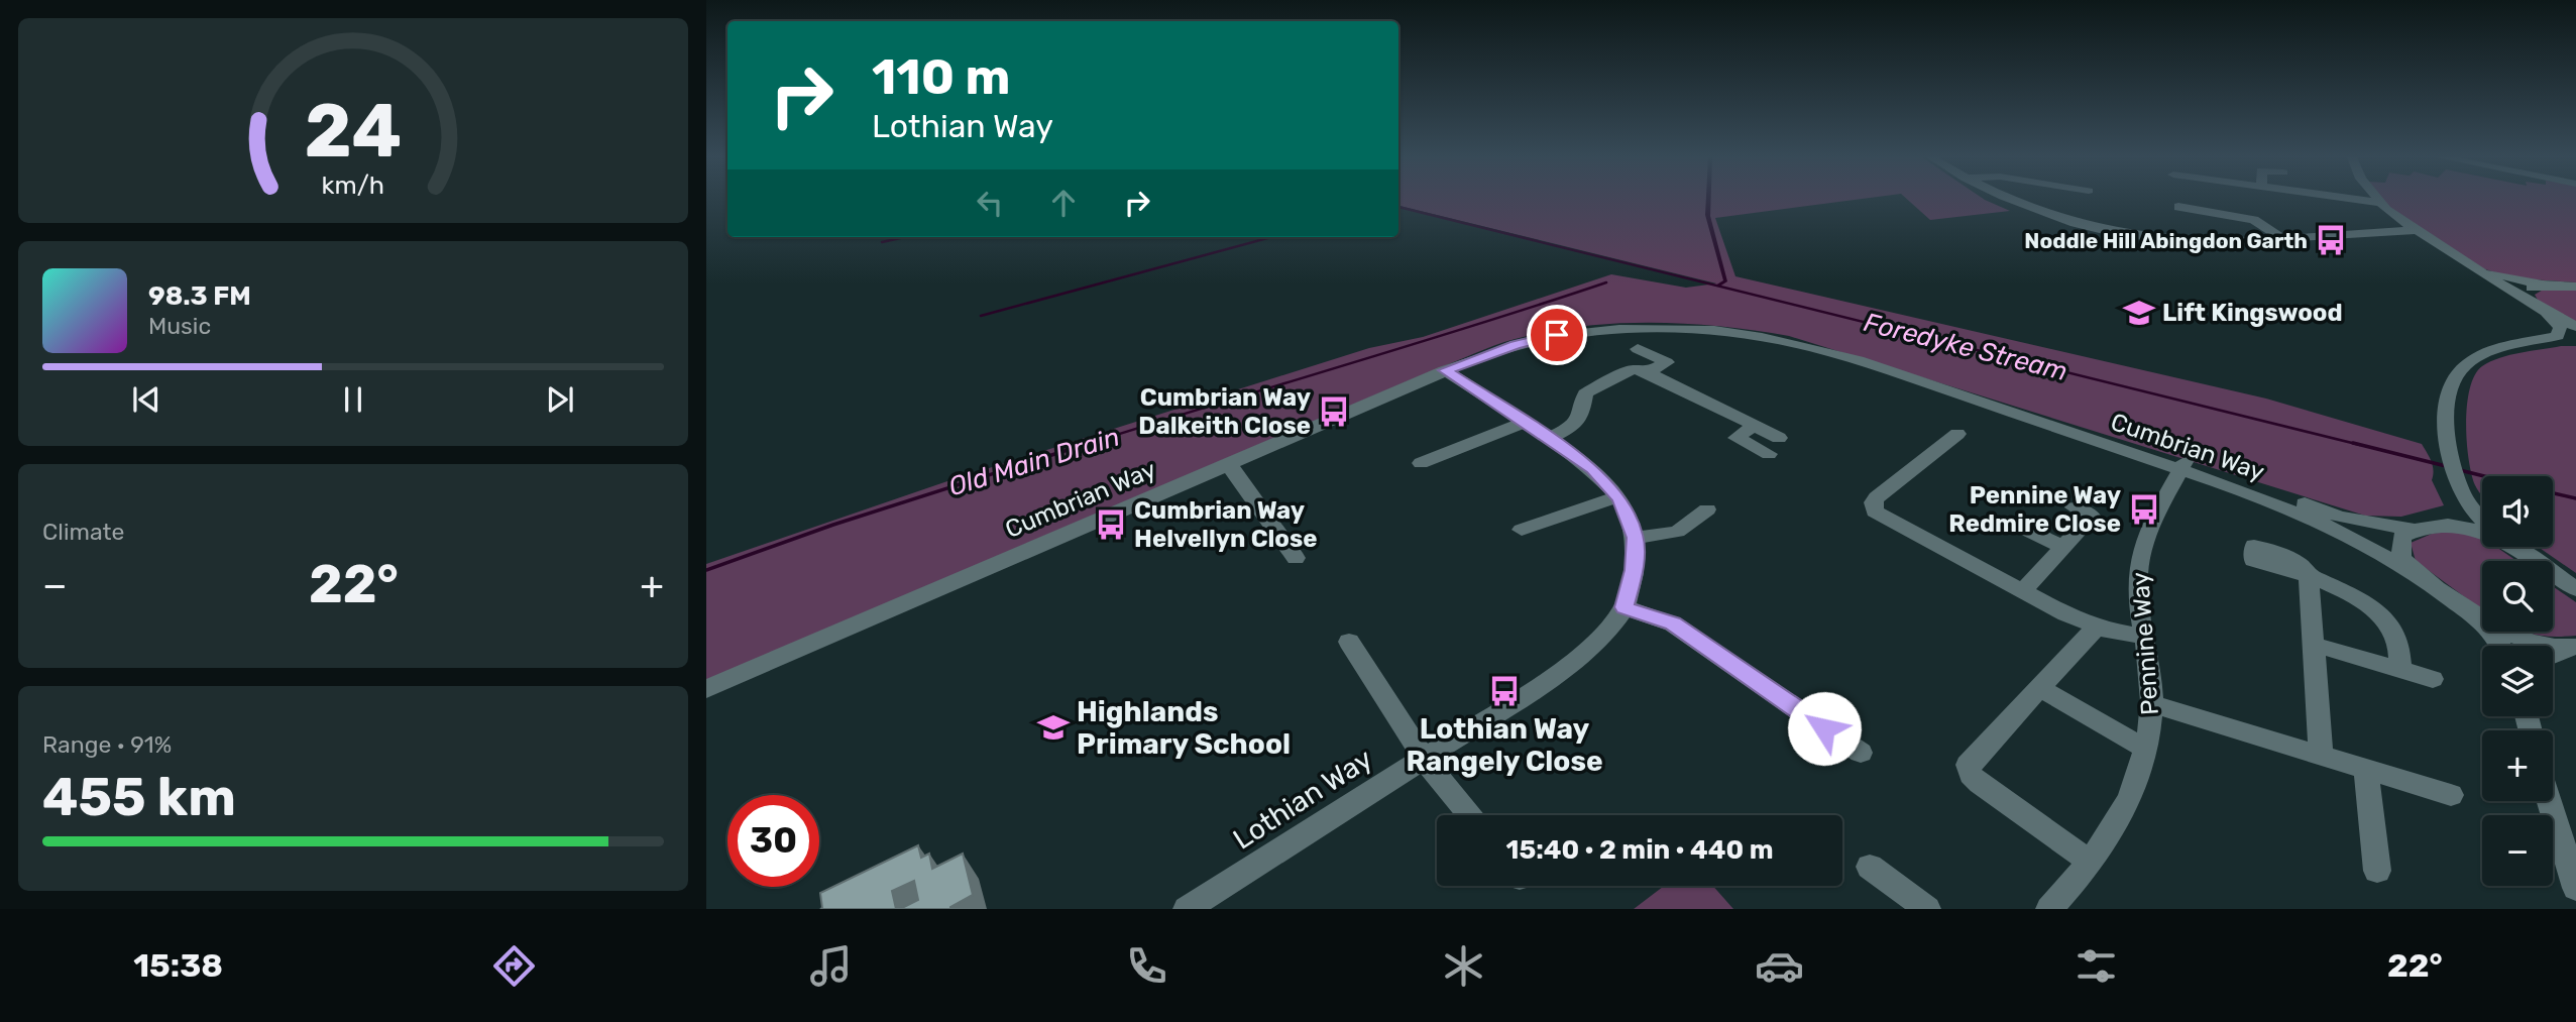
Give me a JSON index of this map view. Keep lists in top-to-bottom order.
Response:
{
  "streets": {
    "street": ["Cumbrian Way", "Pennine Way", "Lothian Way"]
  },
  "crossings": [
    ["Cumbrian Way", "Pennine Way"],
    ["Cumbrian Way", "Lothian Way"]
  ],
  "water": ["Foredyke Stream", "Old Main Drain"],
  "places": {
    "bus stop": [
      "Noddle Hill Abingdon Garth",
      "Cumbrian Way Dalkeith Close",
      "Pennine Way Redmire Close",
      "Cumbrian Way Helvellyn Close",
      "Lothian Way Rangely Close"
    ],
    "school or university": ["Lift Kingswood", "Highlands Primary School"]
  },
  "page": {
    "turn": ["110 m", "Lothian Way"],
    "song": ["98.3 FM", "Music"],
    "tile": [
      "Climate",
      ["Range · 91%", "455 km"]
    ],
    "map_buttons": ["+", "−"],
    "heat": ["−", "22°", "+"],
    "limit": "30",
    "trip": "15:40 · 2 min · 440 m",
    "tabs": ["15:38", "22°"],
    "gauge": ["24", "km/h"]
  }
}
